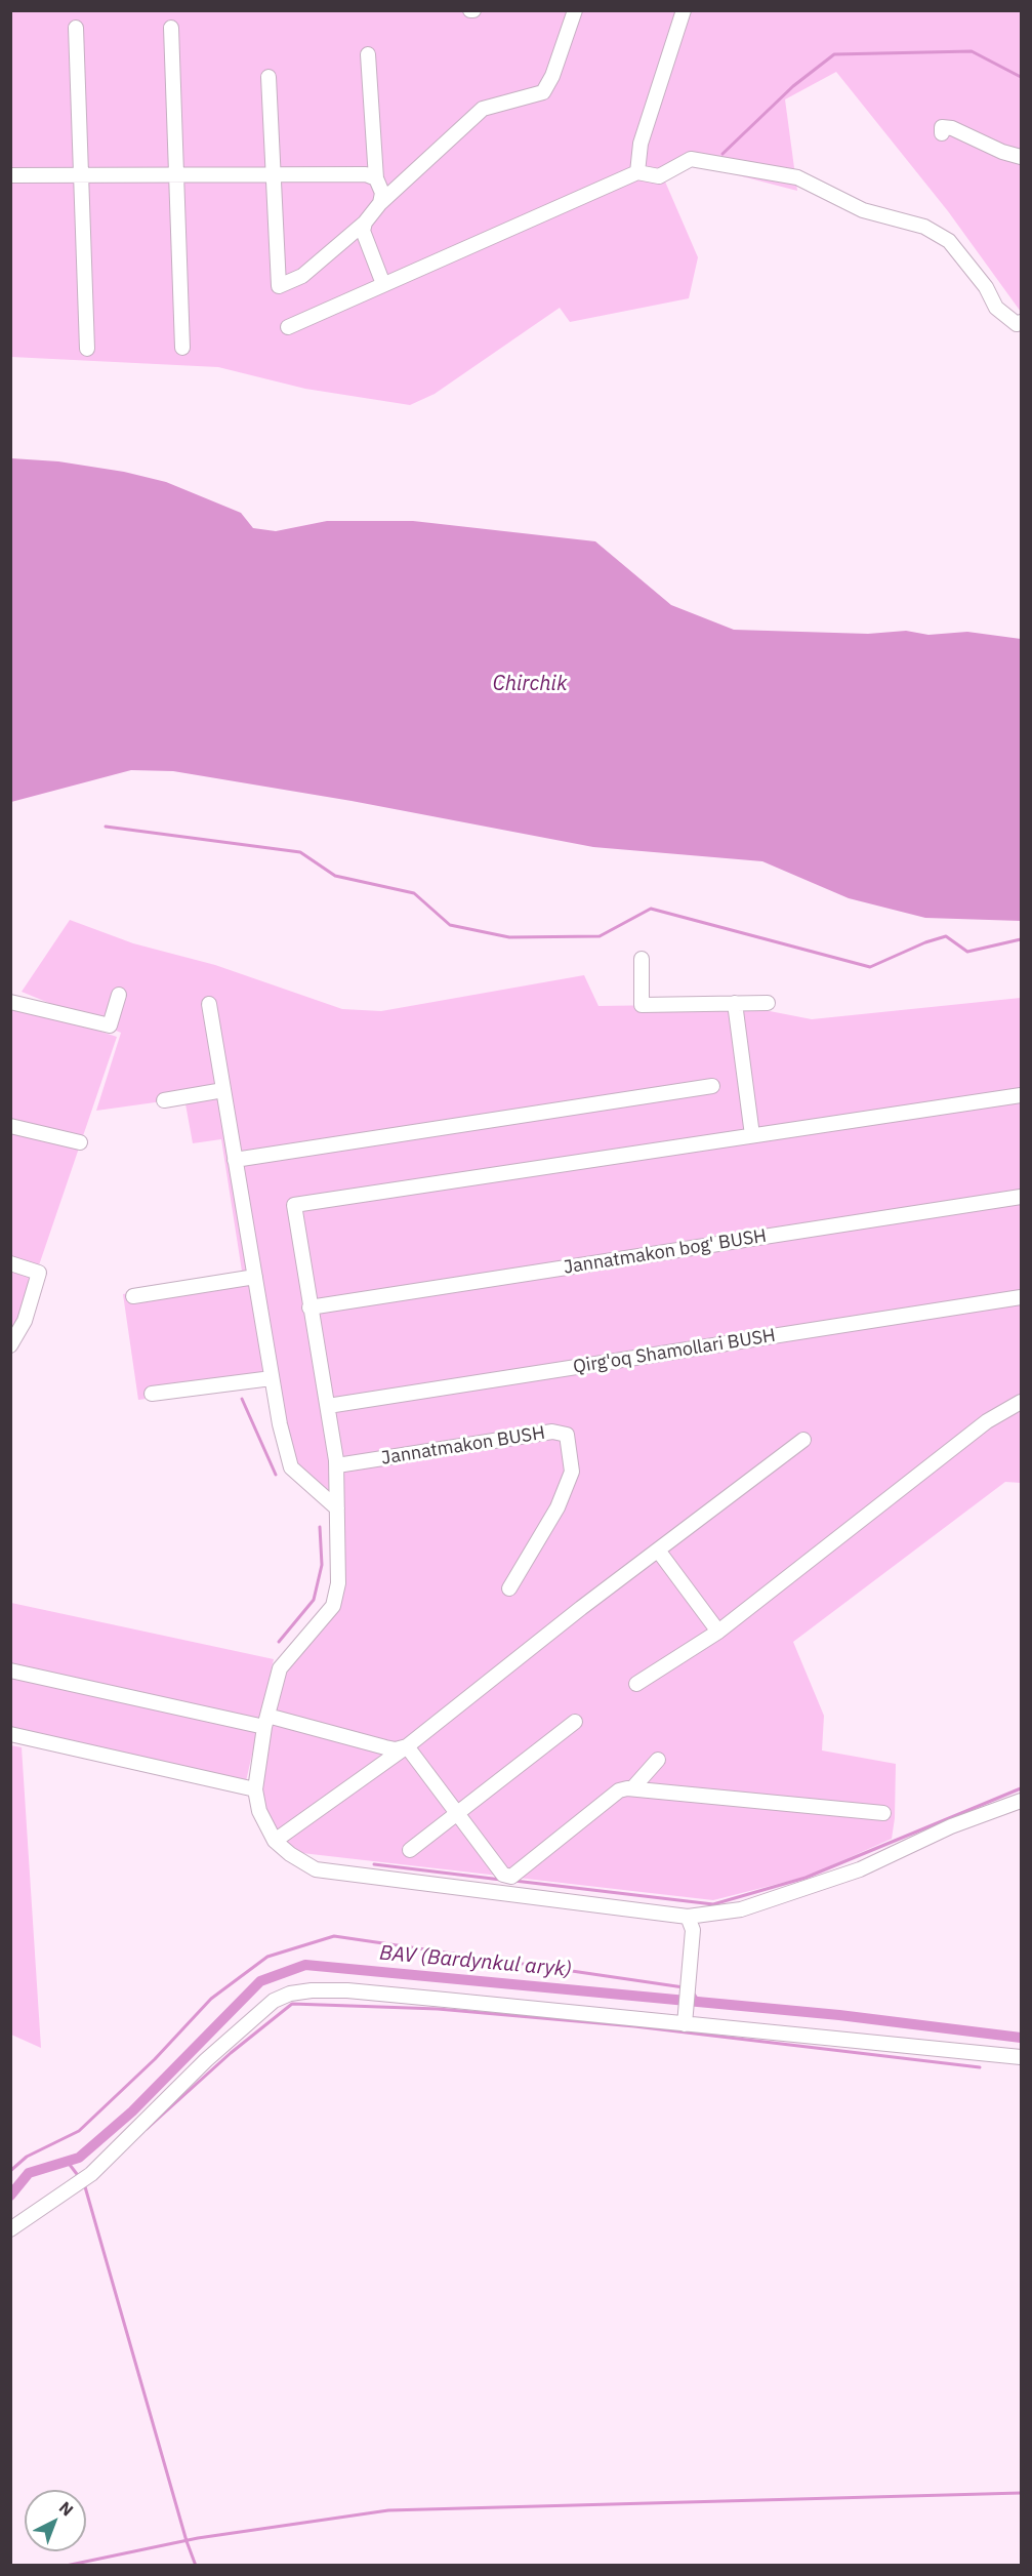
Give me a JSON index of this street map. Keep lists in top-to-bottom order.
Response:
{
  "streets": {
    "street": ["Jannatmakon bog' BUSH", "Qirg'oq Shamollari BUSH", "Jannatmakon BUSH"]
  },
  "water": ["Chirchik", "BAV (Bardynkul aryk)"],
  "north": "top right"
}
